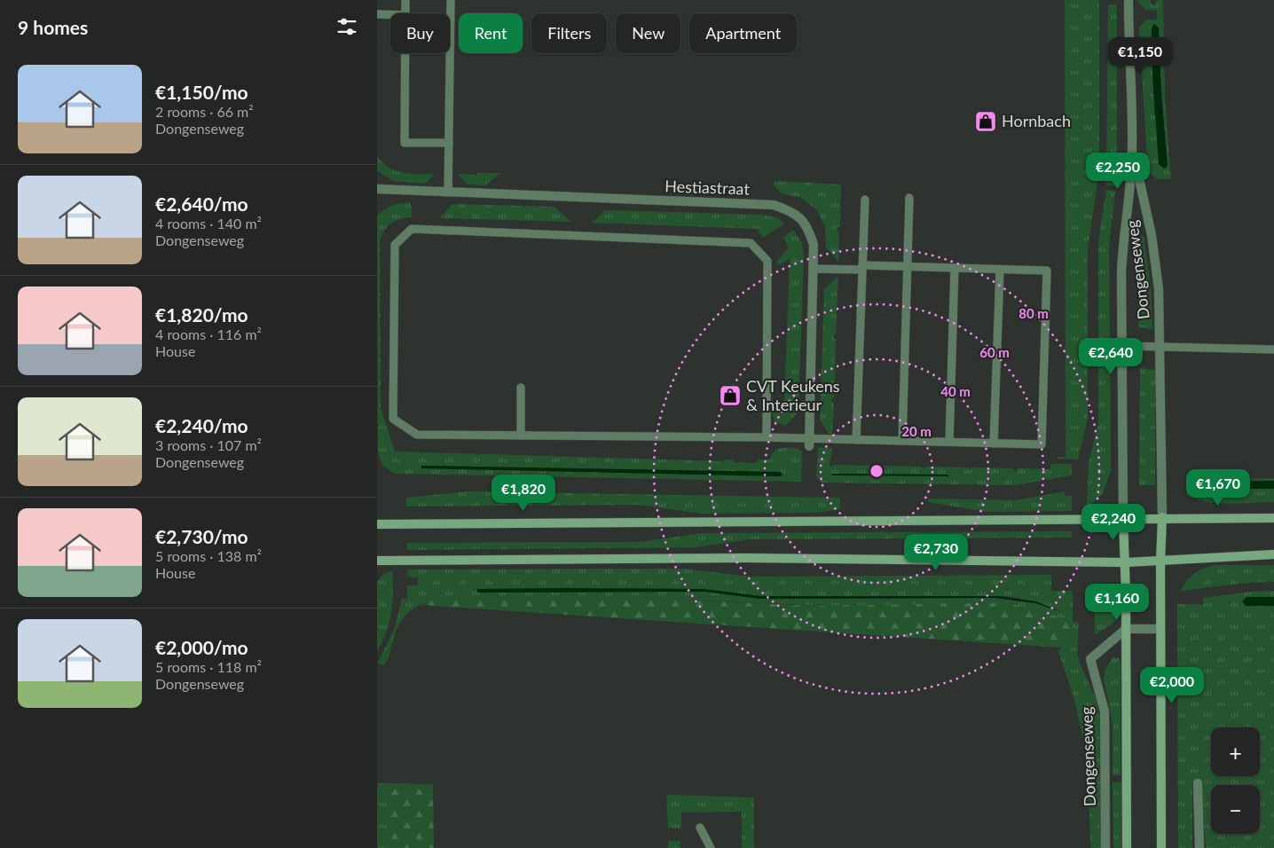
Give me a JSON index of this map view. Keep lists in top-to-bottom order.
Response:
{
  "streets": {
    "main road": ["Dongenseweg"],
    "street": ["Hestiastraat"]
  },
  "places": {
    "shop": ["Hornbach", "CVT Keukens & Interieur"]
  },
  "page": {
    "heading": "9 homes",
    "chip": [
      "Buy",
      "Rent",
      "Filters",
      "New",
      "Apartment"
    ],
    "price": [
      "€1,150",
      "€2,250",
      "€2,640",
      "€1,670",
      "€1,820",
      "€2,240",
      "€2,730",
      "€1,160",
      "€2,000"
    ],
    "list": [
      {
        "name": "€1,150/mo",
        "note": "2 rooms · 66 m² · Dongenseweg"
      },
      {
        "name": "€2,640/mo",
        "note": "4 rooms · 140 m² · Dongenseweg"
      },
      {
        "name": "€1,820/mo",
        "note": "4 rooms · 116 m² · House"
      },
      {
        "name": "€2,240/mo",
        "note": "3 rooms · 107 m² · Dongenseweg"
      },
      {
        "name": "€2,730/mo",
        "note": "5 rooms · 138 m² · House"
      },
      {
        "name": "€2,000/mo",
        "note": "5 rooms · 118 m² · Dongenseweg"
      }
    ],
    "map_buttons": ["+", "−"]
  },
  "rings": [
    "80 m",
    "60 m",
    "40 m",
    "20 m"
  ]
}
